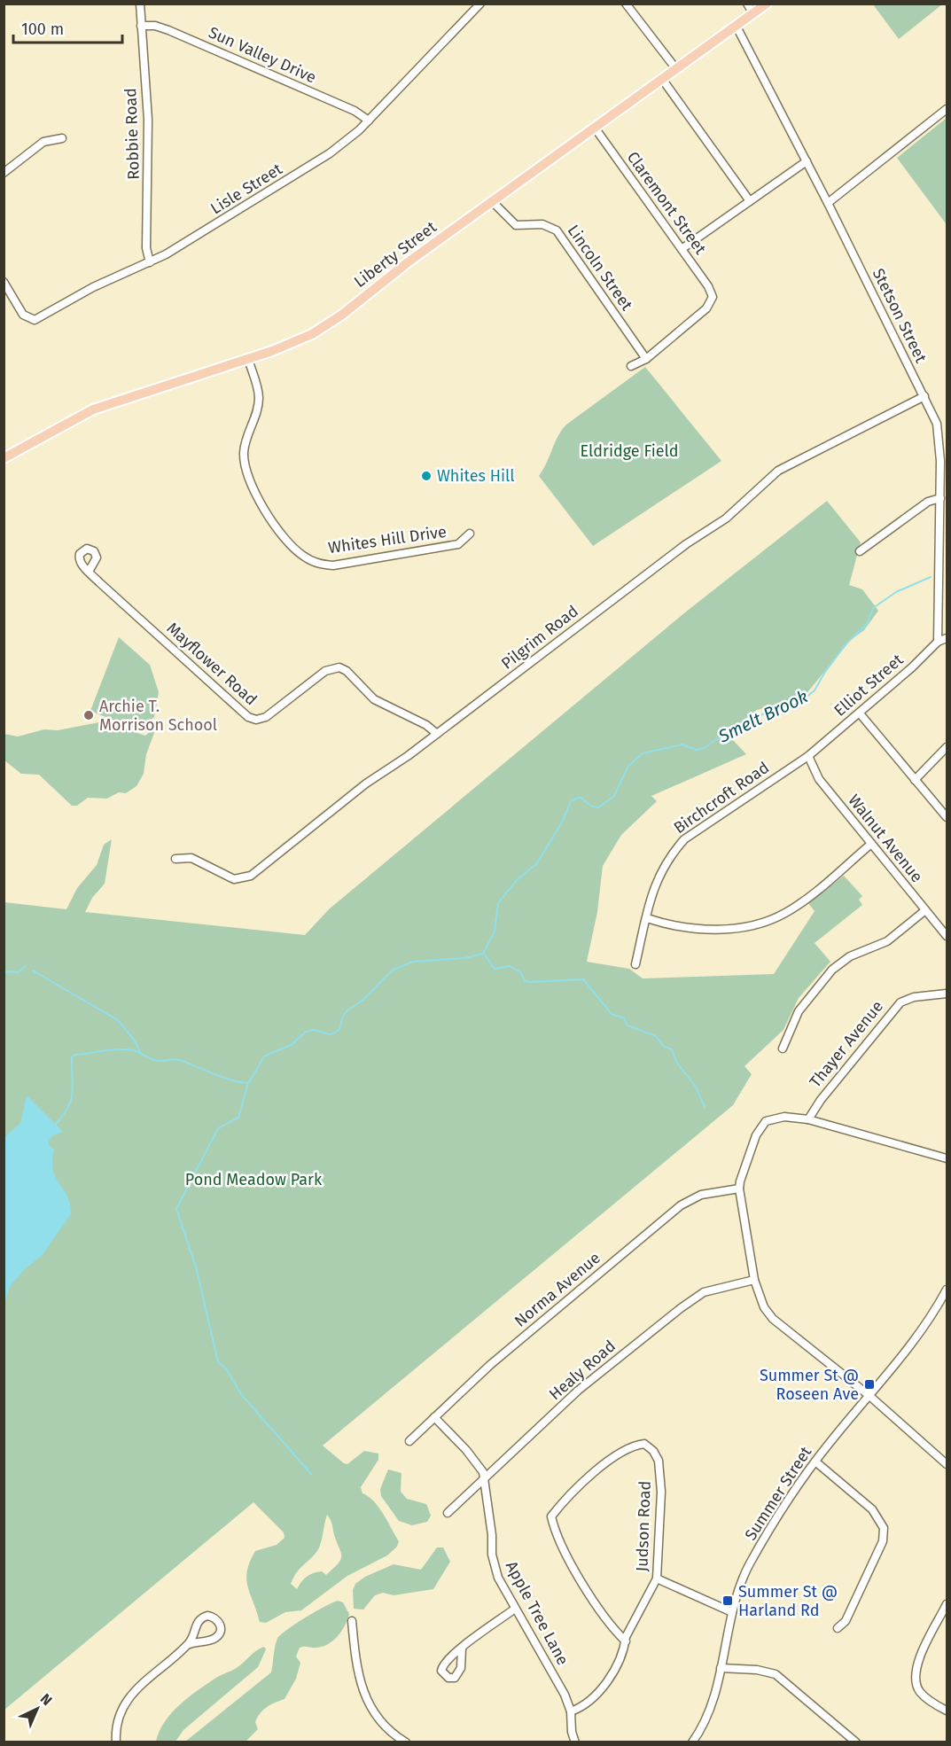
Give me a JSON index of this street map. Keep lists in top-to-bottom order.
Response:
{
  "streets": {
    "main road": ["Liberty Street"],
    "street": [
      "Sun Valley Drive",
      "Robbie Road",
      "Lisle Street",
      "Claremont Street",
      "Lincoln Street",
      "Stetson Street",
      "Whites Hill Drive",
      "Pilgrim Road",
      "Mayflower Road",
      "Elliot Street",
      "Birchcroft Road",
      "Walnut Avenue",
      "Thayer Avenue",
      "Norma Avenue",
      "Healy Road",
      "Summer Street",
      "Judson Road",
      "Apple Tree Lane"
    ]
  },
  "crossings": [
    ["Sun Valley Drive", "Robbie Road"],
    ["Sun Valley Drive", "Lisle Street"],
    ["Robbie Road", "Lisle Street"],
    ["Claremont Street", "Liberty Street"],
    ["Claremont Street", "Lincoln Street"],
    ["Liberty Street", "Lincoln Street"],
    ["Liberty Street", "Stetson Street"],
    ["Liberty Street", "Whites Hill Drive"],
    ["Stetson Street", "Pilgrim Road"],
    ["Stetson Street", "Elliot Street"],
    ["Pilgrim Road", "Mayflower Road"],
    ["Elliot Street", "Birchcroft Road"],
    ["Elliot Street", "Walnut Avenue"],
    ["Birchcroft Road", "Walnut Avenue"],
    ["Norma Avenue", "Apple Tree Lane"],
    ["Healy Road", "Apple Tree Lane"],
    ["Judson Road", "Apple Tree Lane"]
  ],
  "water": ["Smelt Brook"],
  "parks": ["Eldridge Field", "Pond Meadow Park"],
  "places": {
    "other": ["Whites Hill", "Archie T. Morrison School"],
    "transit": ["Summer St @ Roseen Ave", "Summer St @ Harland Rd"]
  },
  "scale_bar": "100 m",
  "north": "top right"
}
